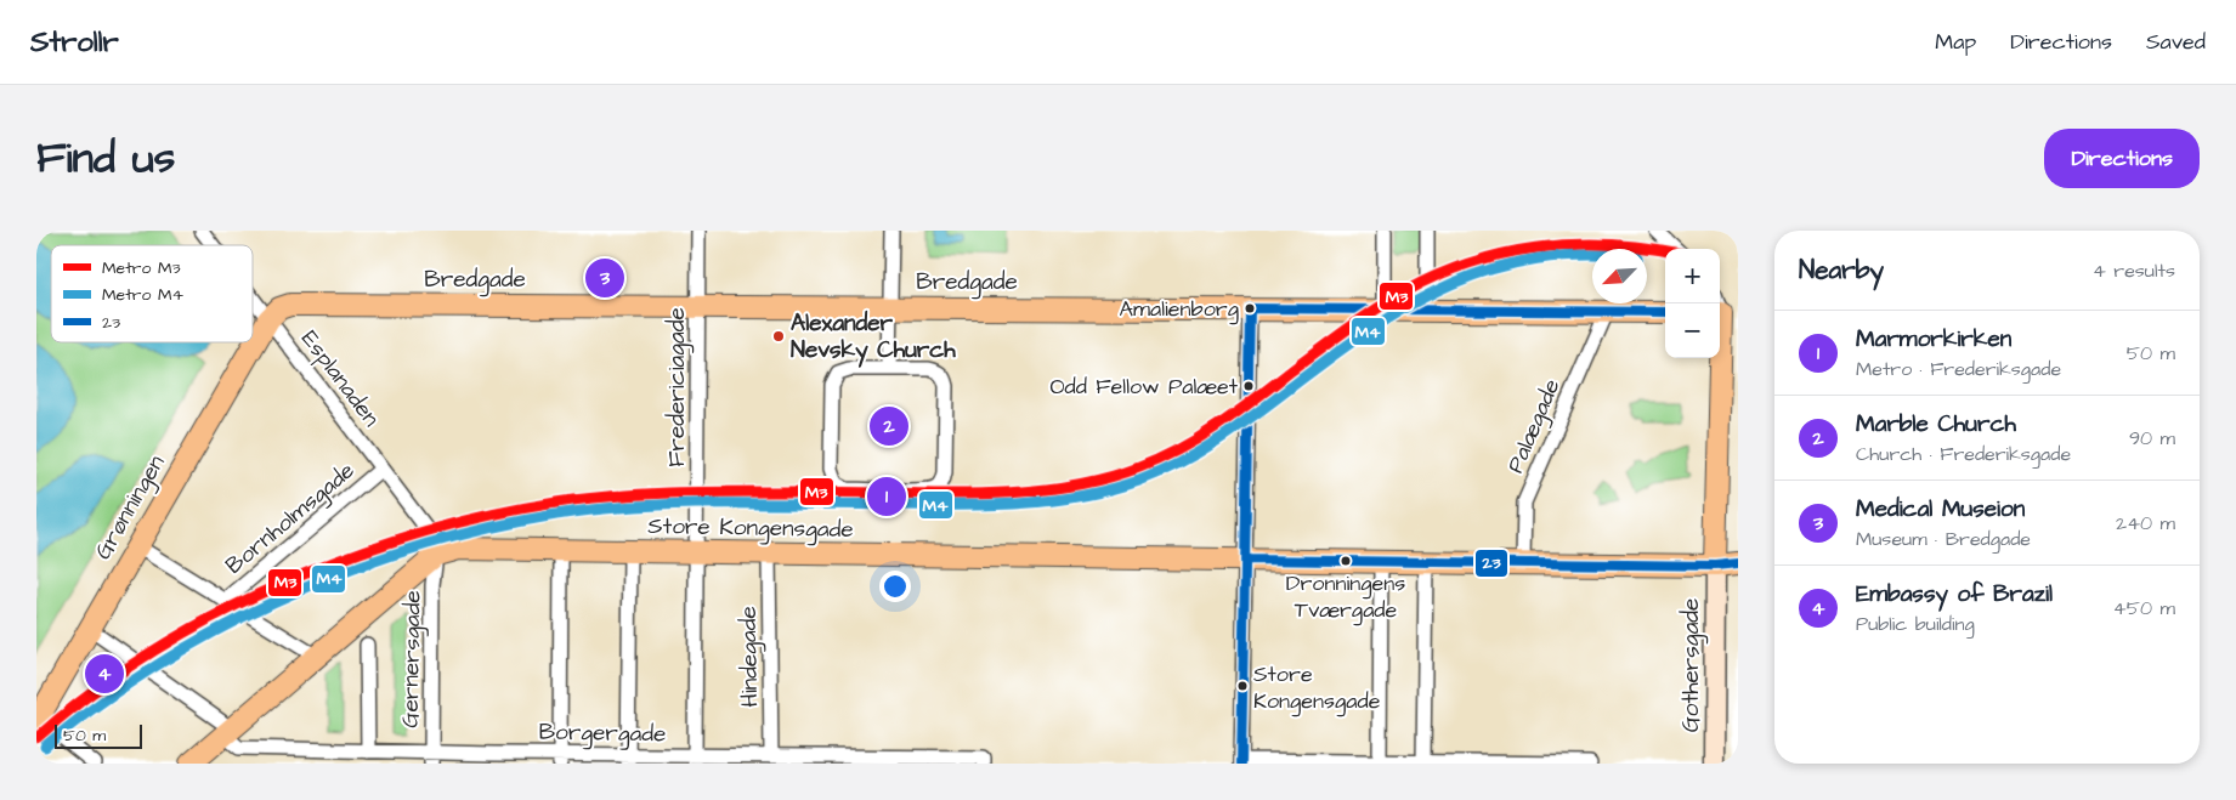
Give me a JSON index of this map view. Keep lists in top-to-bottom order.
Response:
{
  "streets": {
    "main road": ["Bredgade", "Grønningen", "Store Kongensgade"],
    "street": [
      "Esplanaden",
      "Fredericiagade",
      "Palægade",
      "Bornholmsgade",
      "Hindegade",
      "Gernersgade",
      "Gothersgade",
      "Borgergade"
    ]
  },
  "crossings": [
    ["Bredgade", "Esplanaden"],
    ["Bredgade", "Fredericiagade"],
    ["Bredgade", "Palægade"],
    ["Bredgade", "Grønningen"],
    ["Esplanaden", "Grønningen"],
    ["Esplanaden", "Bornholmsgade"],
    ["Esplanaden", "Store Kongensgade"],
    ["Esplanaden", "Gernersgade"],
    ["Fredericiagade", "Store Kongensgade"],
    ["Fredericiagade", "Borgergade"],
    ["Palægade", "Store Kongensgade"],
    ["Grønningen", "Borgergade"],
    ["Store Kongensgade", "Hindegade"],
    ["Store Kongensgade", "Gernersgade"],
    ["Store Kongensgade", "Gothersgade"],
    ["Store Kongensgade", "Borgergade"],
    ["Hindegade", "Borgergade"],
    ["Gernersgade", "Borgergade"]
  ],
  "places": [
    "Amalienborg",
    "Alexander Nevsky Church",
    "Odd Fellow Palæet",
    "Dronningens Tværgade",
    "Store Kongensgade"
  ],
  "lines": ["metro line M3", "metro line M4", "transit line 23"],
  "legend": ["Metro M3", "Metro M4", "23"],
  "scale_bar": "50 m",
  "north": "bottom left",
  "page": {
    "header": "Strollr",
    "nav": ["Map", "Directions", "Saved"],
    "title": "Find us",
    "buttons": "Directions",
    "heading": ["Nearby", "4 results"],
    "map_buttons": ["+", "−"],
    "pins": [
      "3",
      "2",
      "1",
      "4"
    ],
    "list": [
      {
        "mark": "1",
        "name": "Marmorkirken",
        "note": "Metro · Frederiksgade",
        "value": "50 m"
      },
      {
        "mark": "2",
        "name": "Marble Church",
        "note": "Church · Frederiksgade",
        "value": "90 m"
      },
      {
        "mark": "3",
        "name": "Medical Museion",
        "note": "Museum · Bredgade",
        "value": "240 m"
      },
      {
        "mark": "4",
        "name": "Embassy of Brazil",
        "note": "Public building",
        "value": "450 m"
      }
    ],
    "scale": "50 m"
  }
}
